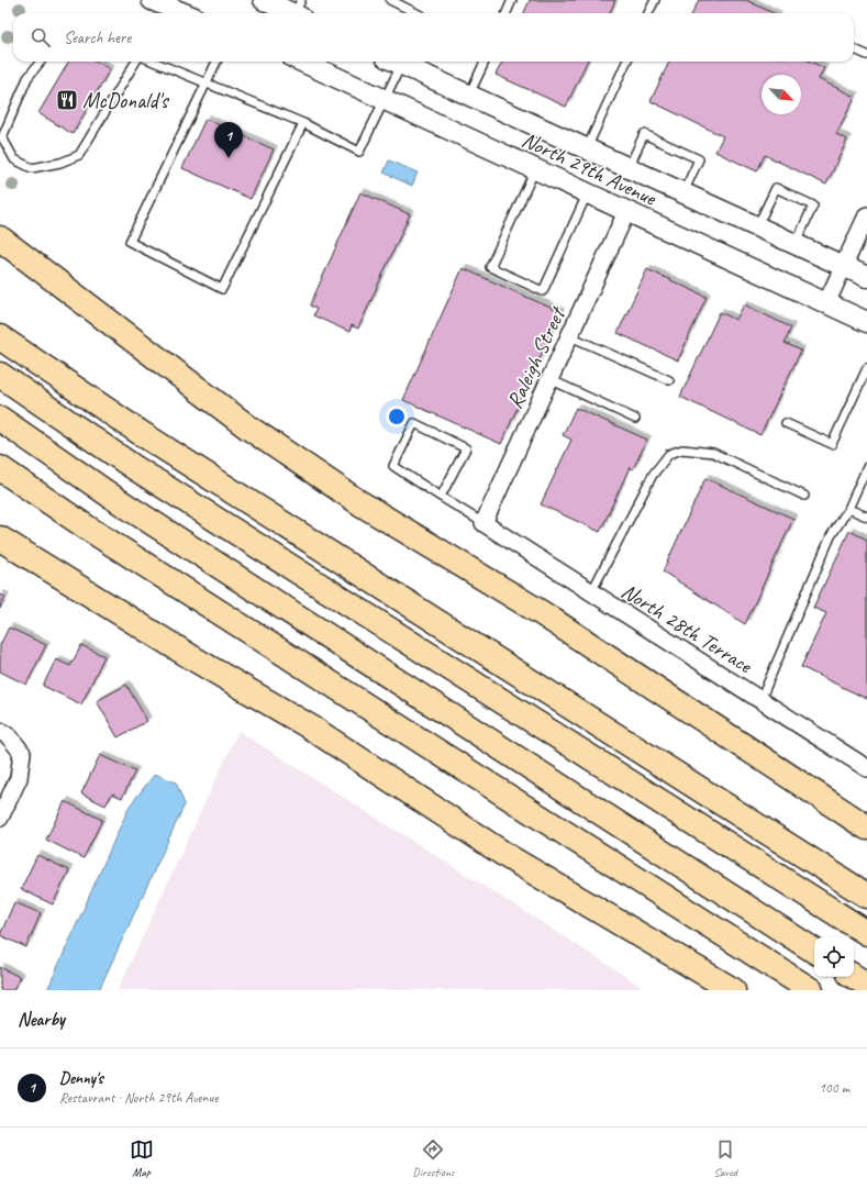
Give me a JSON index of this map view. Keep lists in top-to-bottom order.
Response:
{
  "streets": {
    "street": ["North 29th Avenue", "Raleigh Street", "North 28th Terrace"]
  },
  "crossings": [
    ["North 29th Avenue", "Raleigh Street"],
    ["Raleigh Street", "North 28th Terrace"]
  ],
  "places": {
    "restaurant": ["McDonald's"]
  },
  "north": "bottom right",
  "page": {
    "search": "Search here",
    "pins": "1",
    "heading": "Nearby",
    "list": [
      {
        "mark": "1",
        "name": "Denny's",
        "note": "Restaurant · North 29th Avenue",
        "value": "100 m"
      }
    ],
    "nav": ["Map", "Directions", "Saved"]
  }
}
